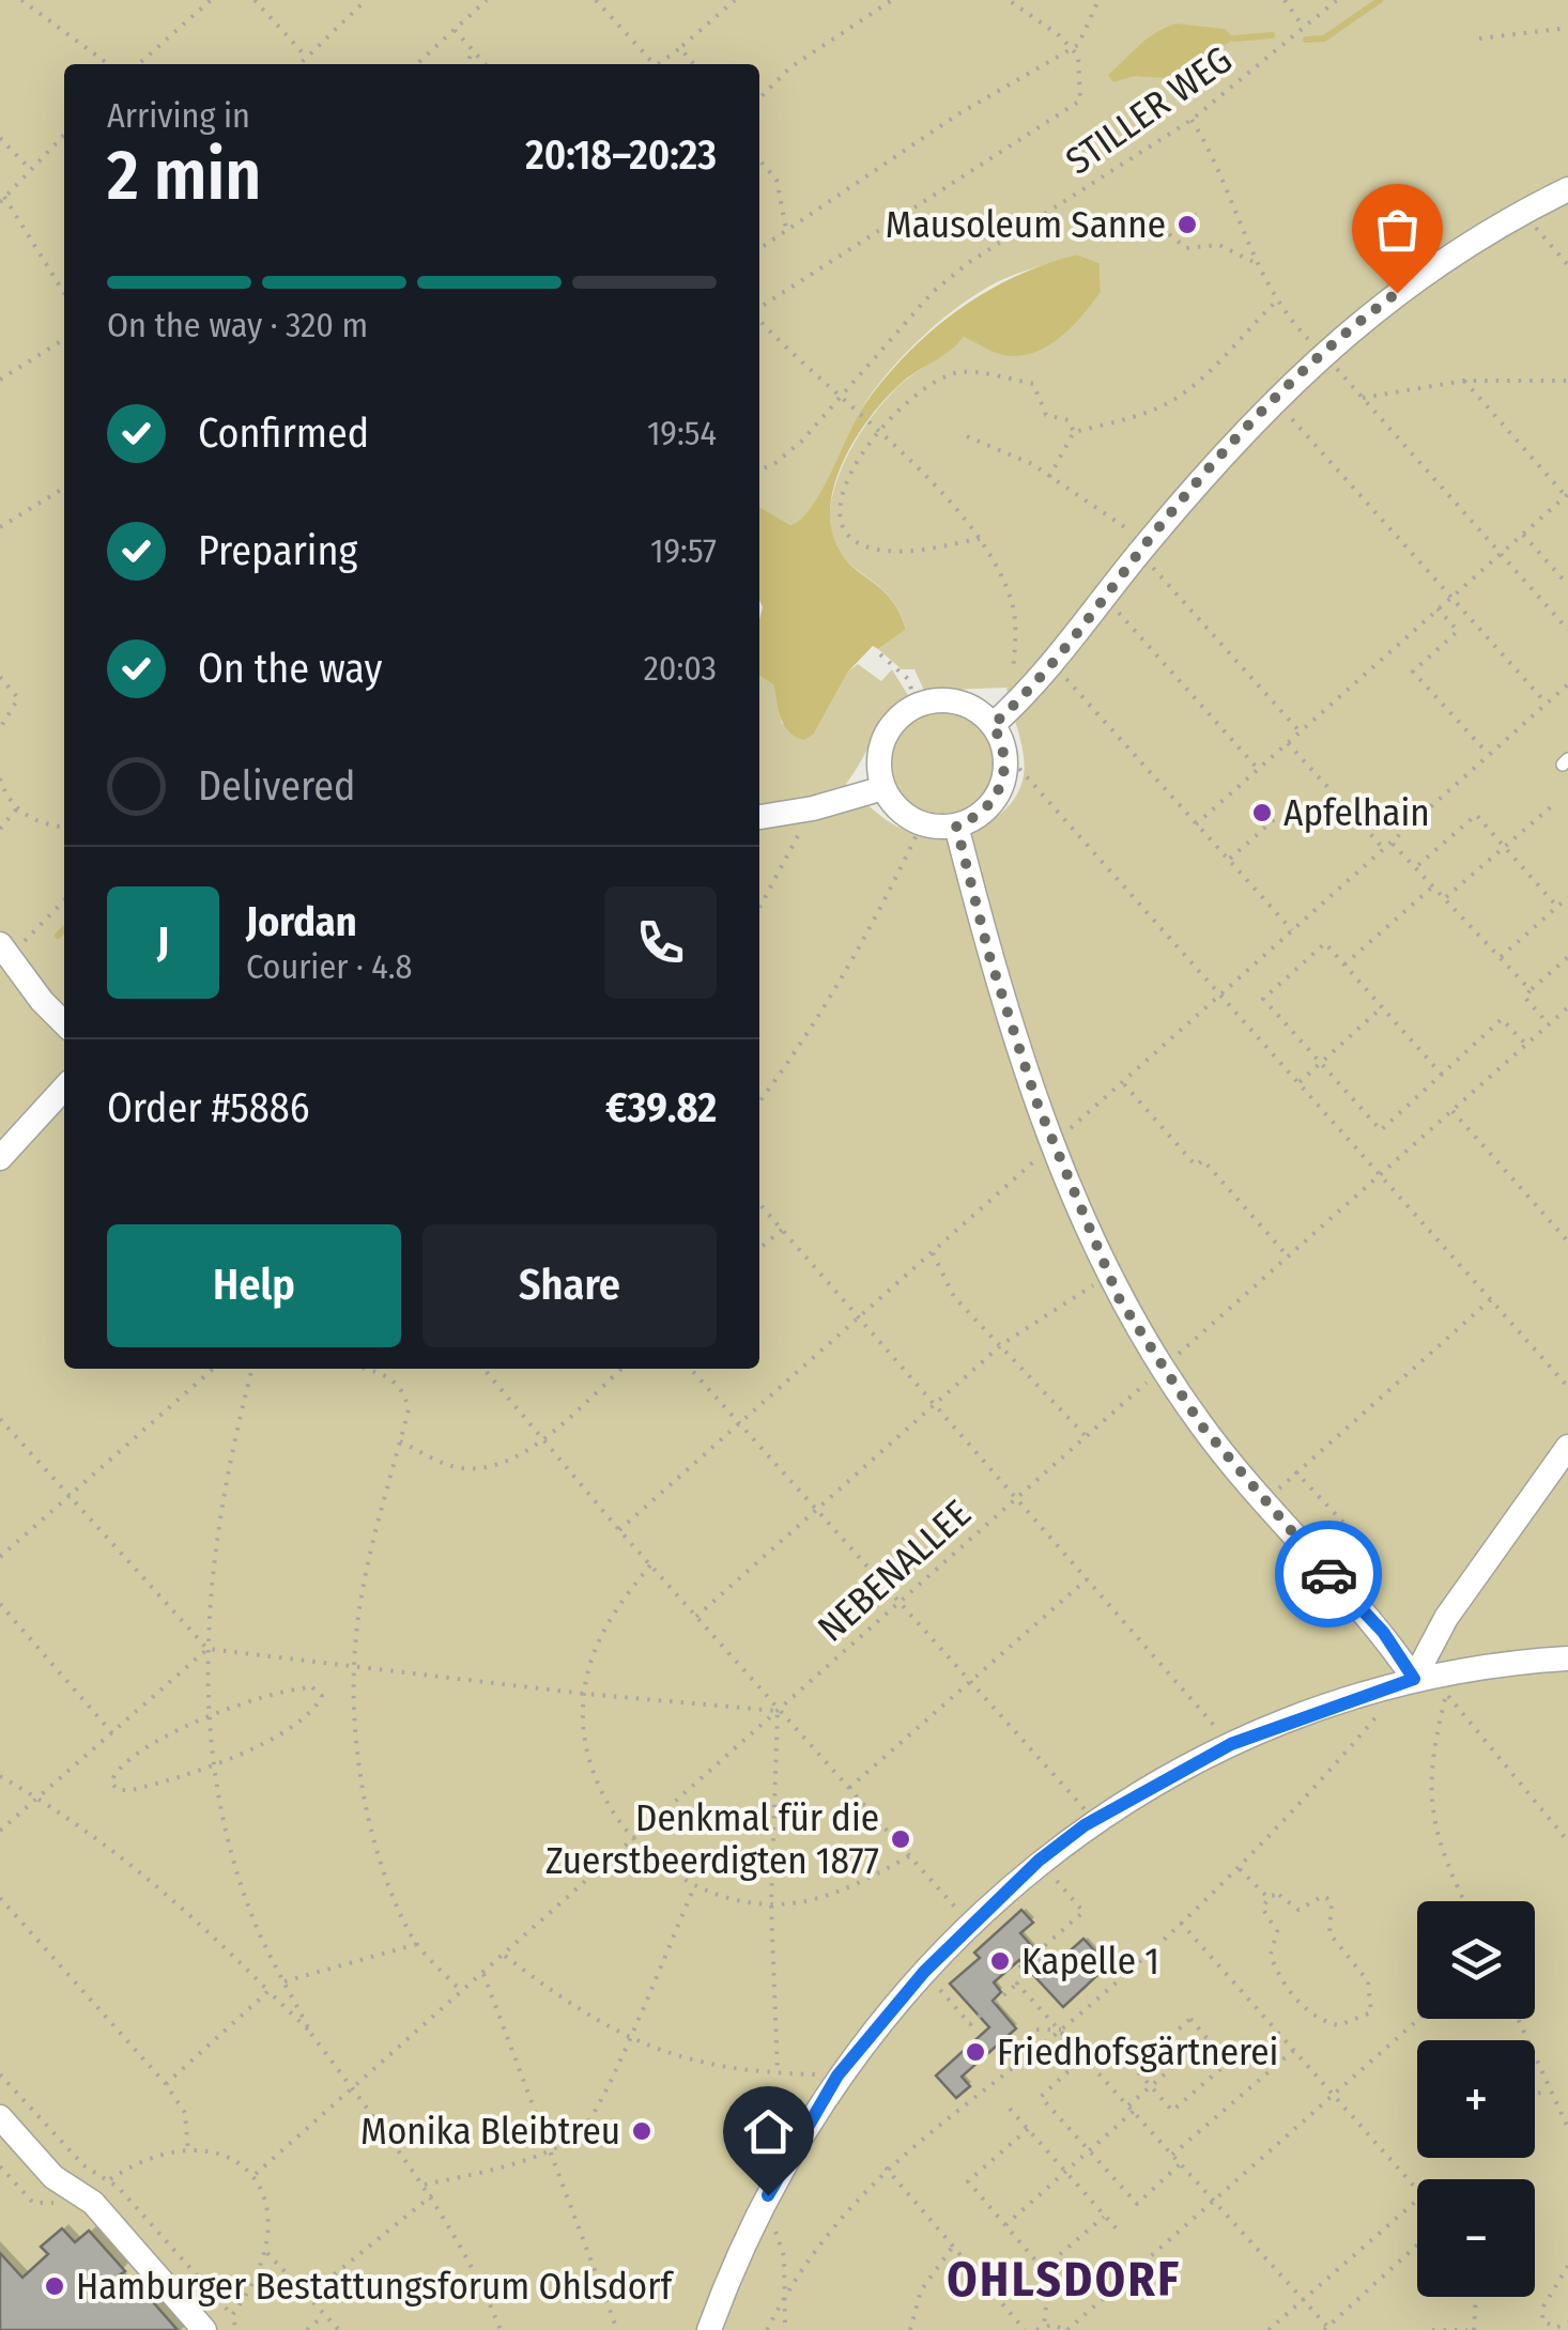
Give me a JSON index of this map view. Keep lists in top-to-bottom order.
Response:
{
  "streets": {
    "path": ["STILLER WEG", "NEBENALLEE"]
  },
  "districts": ["OHLSDORF"],
  "places": [
    "Mausoleum Sanne",
    "Apfelhain",
    "Denkmal für die Zuerstbeerdigten 1877",
    "Kapelle 1",
    "Friedhofsgärtnerei",
    "Monika Bleibtreu",
    "Hamburger Bestattungsforum Ohlsdorf"
  ],
  "page": {
    "heading": ["2 min", "Arriving in", "20:18–20:23"],
    "panel": [
      "Jordan",
      "Courier · 4.8",
      "Order #5886",
      "€39.82"
    ],
    "bar": "On the way · 320 m",
    "list": [
      ["Confirmed", "19:54"],
      ["Preparing", "19:57"],
      ["On the way", "20:03"],
      "Delivered"
    ],
    "round": "J",
    "buttons": ["Help", "Share"],
    "map_buttons": ["+", "−"]
  }
}
